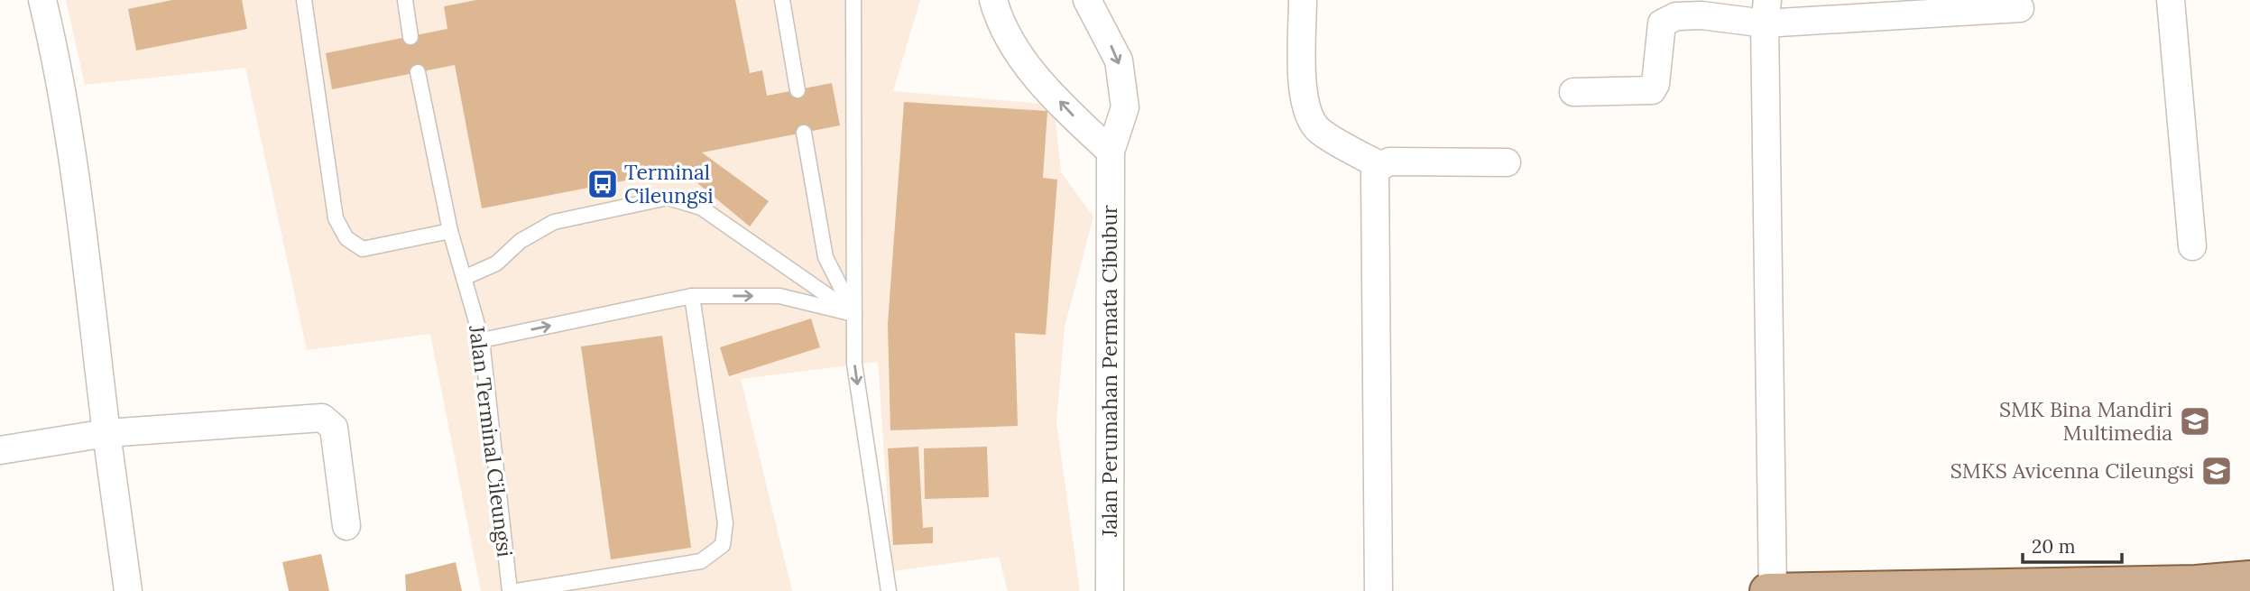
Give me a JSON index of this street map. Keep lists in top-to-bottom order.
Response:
{
  "streets": {
    "street": ["Jalan Perumahan Permata Cibubur"],
    "lane": ["Jalan Terminal Cileungsi"]
  },
  "places": {
    "bus stop": ["Terminal Cileungsi"],
    "school or university": ["SMK Bina Mandiri Multimedia", "SMKS Avicenna Cileungsi"]
  },
  "scale_bar": "20 m"
}
